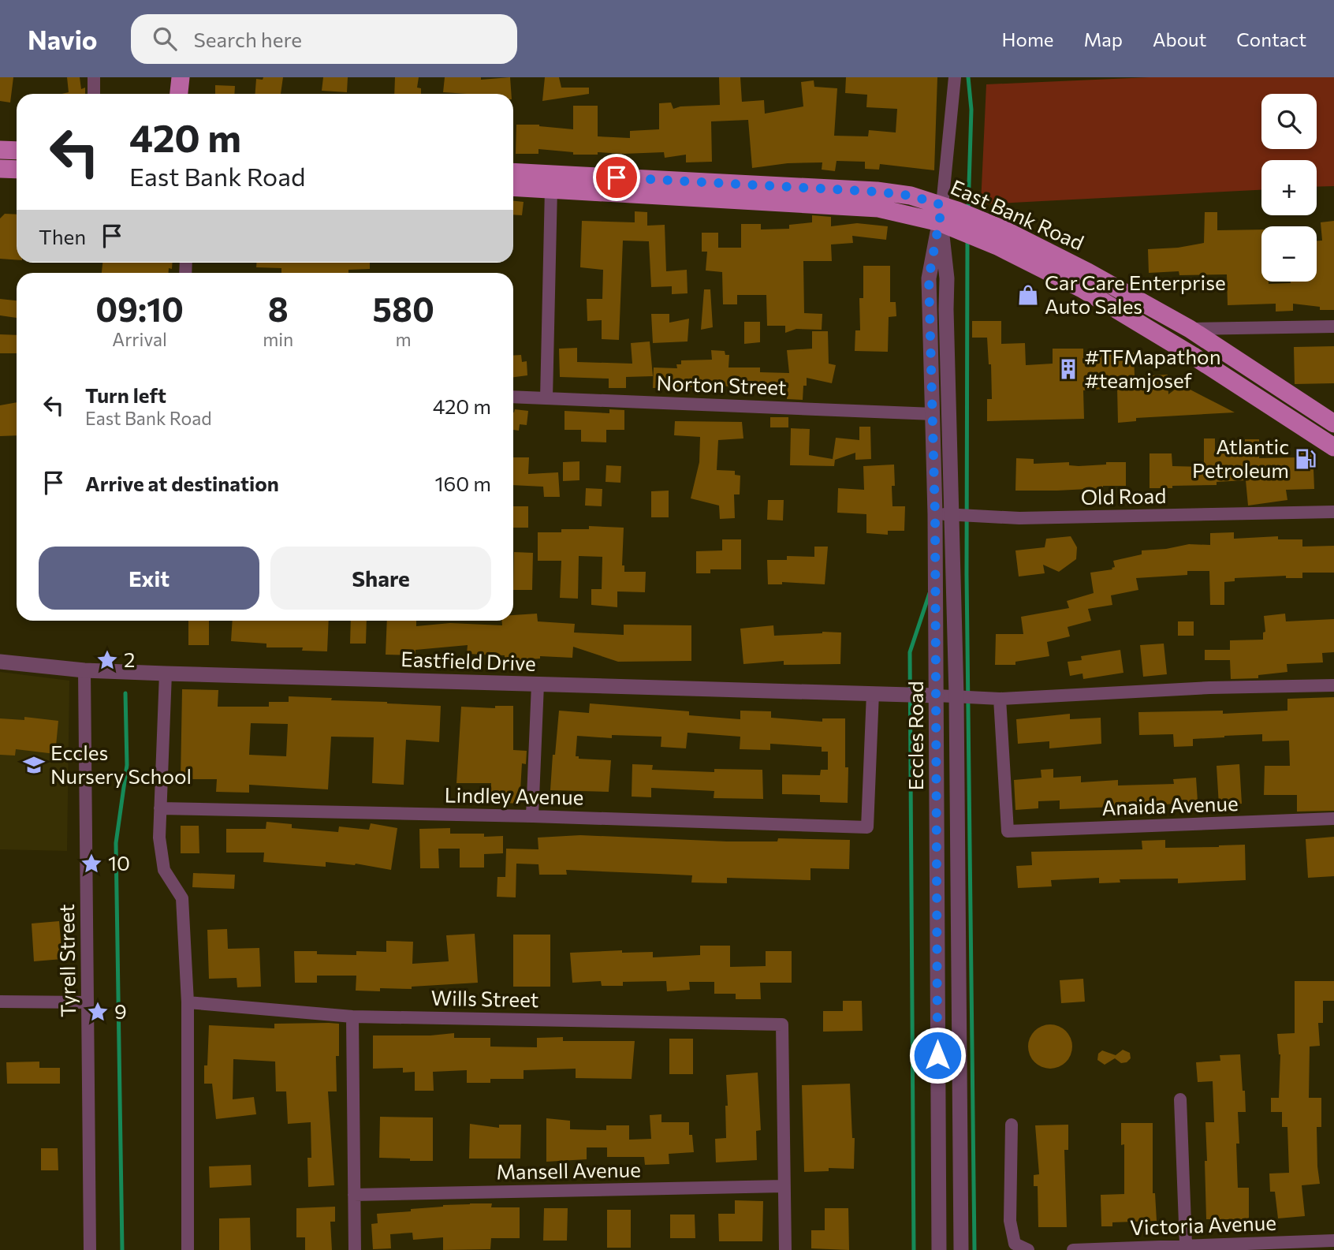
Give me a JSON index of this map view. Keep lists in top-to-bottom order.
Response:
{
  "streets": {
    "main road": ["East Bank Road"],
    "street": [
      "Norton Street",
      "Old Road",
      "Eastfield Drive",
      "Eccles Road",
      "Lindley Avenue",
      "Anaida Avenue",
      "Tyrell Street",
      "Wills Street",
      "Mansell Avenue",
      "Victoria Avenue"
    ]
  },
  "crossings": [
    ["East Bank Road", "Eccles Road"],
    ["Norton Street", "Eccles Road"],
    ["Old Road", "Eccles Road"],
    ["Eastfield Drive", "Eccles Road"],
    ["Eastfield Drive", "Lindley Avenue"],
    ["Eastfield Drive", "Tyrell Street"],
    ["Wills Street", "Mansell Avenue"]
  ],
  "places": {
    "shop": ["Car Care Enterprise Auto Sales"],
    "building": ["#TFMapathon #teamjosef"],
    "fuel station": ["Atlantic Petroleum"],
    "place": ["2", "10", "9"],
    "school or university": ["Eccles Nursery School"]
  },
  "page": {
    "header": "Navio",
    "search": "Search here",
    "nav": [
      "Home",
      "Map",
      "About",
      "Contact"
    ],
    "map_buttons": ["+", "−"],
    "turn": ["420 m", "East Bank Road"],
    "then": "Then",
    "eta": [
      "09:10",
      "Arrival",
      "8",
      "min",
      "580",
      "m"
    ],
    "list": [
      {
        "name": "Turn left",
        "note": "East Bank Road",
        "value": "420 m"
      },
      {
        "name": "Arrive at destination",
        "value": "160 m"
      }
    ],
    "buttons": ["Exit", "Share"]
  }
}
